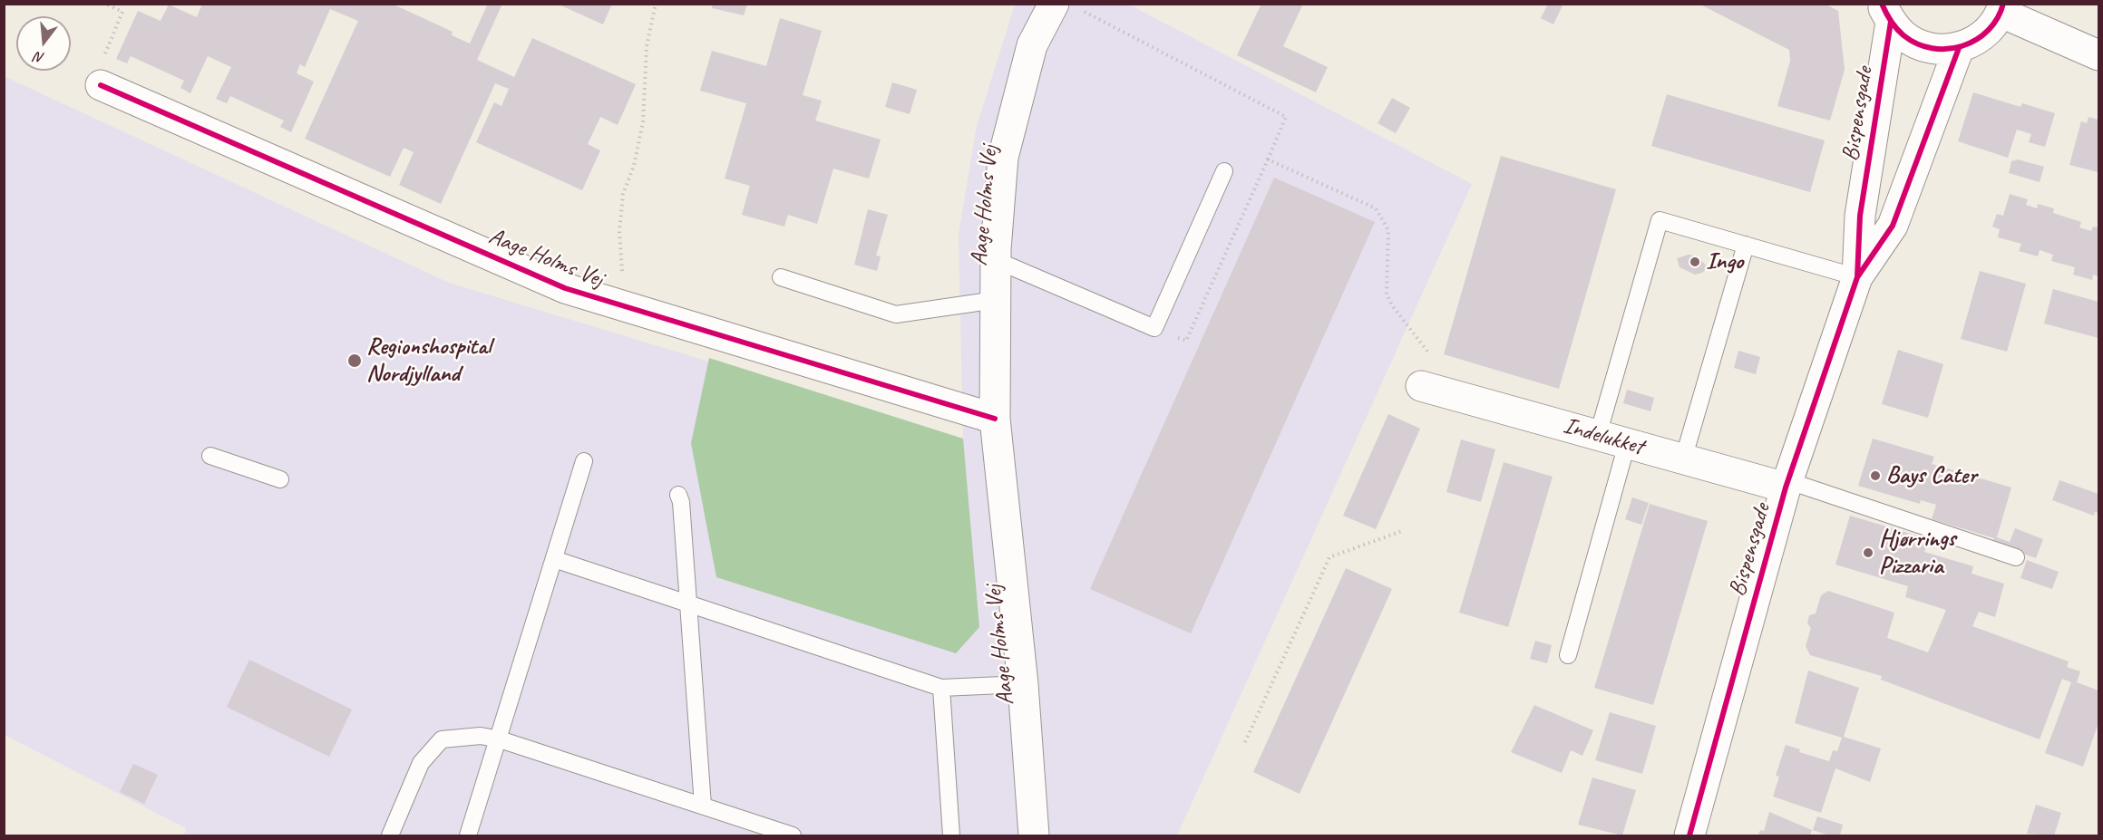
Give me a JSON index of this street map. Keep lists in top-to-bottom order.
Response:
{
  "streets": {
    "street": ["Bispensgade", "Aage Holms Vej", "Indelukket"]
  },
  "crossings": [
    ["Bispensgade", "Indelukket"]
  ],
  "places": [
    "Ingo",
    "Regionshospital Nordjylland",
    "Bays Cater",
    "Hjørrings Pizzaria"
  ],
  "north": "bottom"
}
